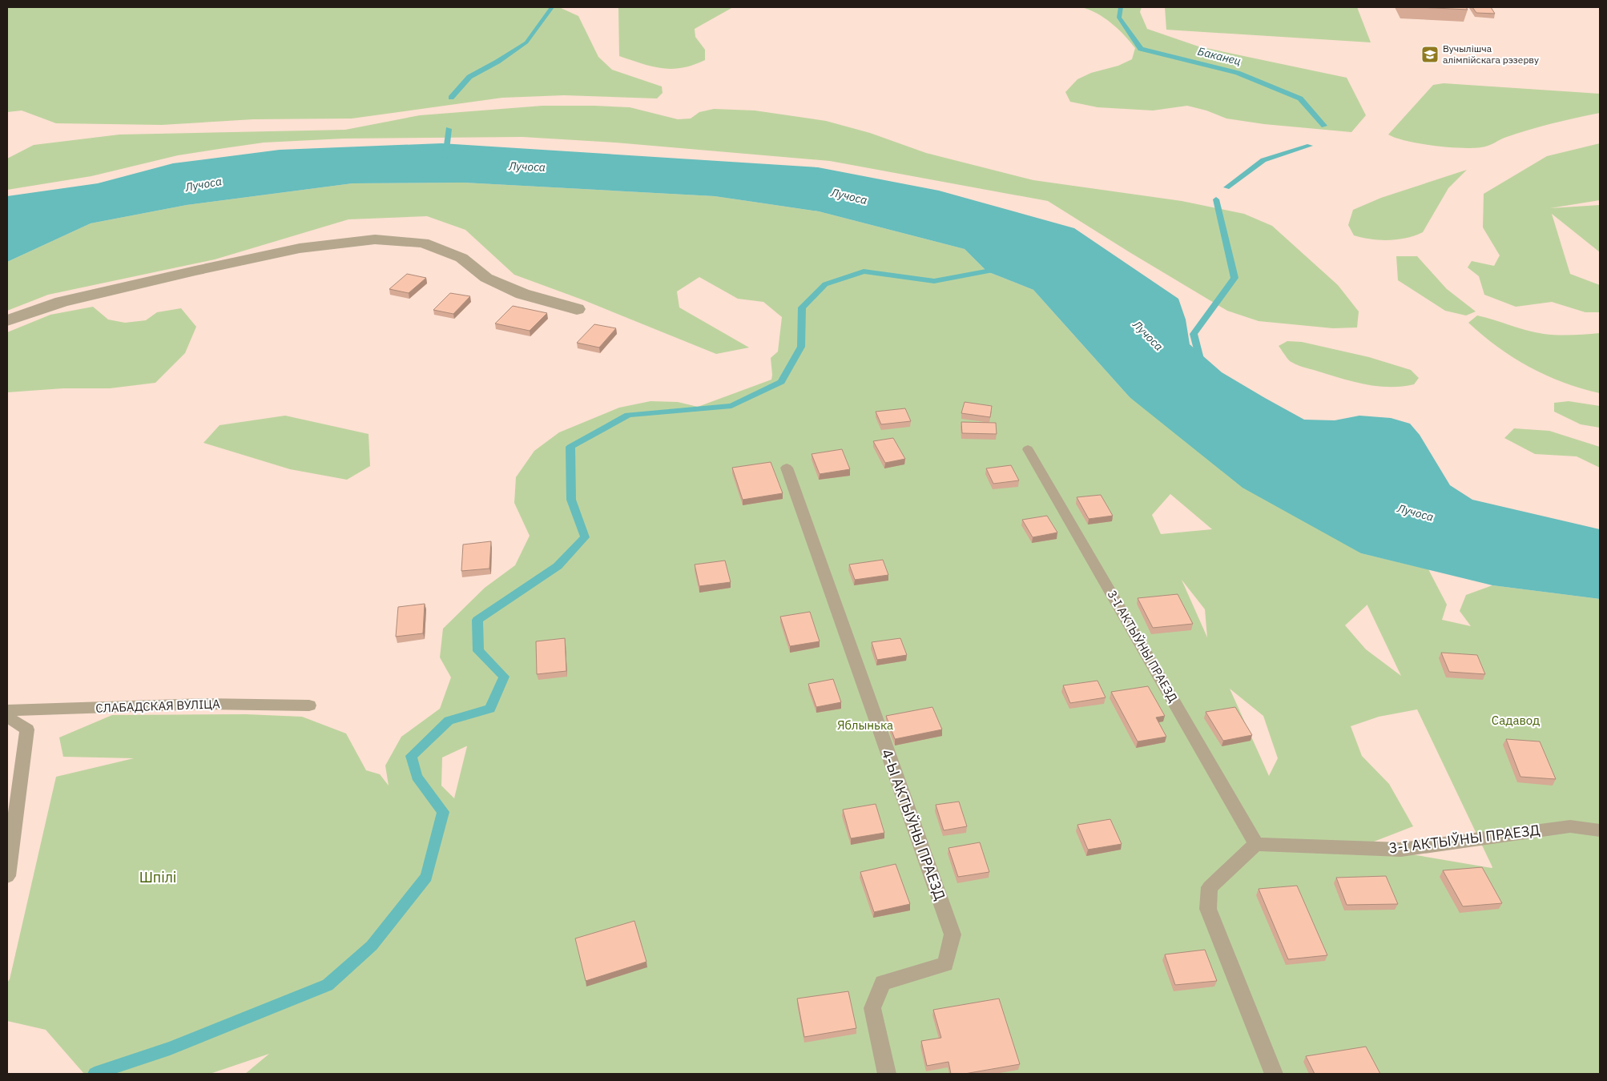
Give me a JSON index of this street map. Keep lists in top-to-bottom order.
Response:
{
  "streets": {
    "lane": ["3-І АКТЫЎНЫ ПРАЕЗД", "СЛАБАДСКАЯ ВУЛІЦА", "4-Ы АКТЫЎНЫ ПРАЕЗД"]
  },
  "water": ["Баканец", "Лучоса"],
  "parks": ["Садавод", "Яблынька", "Шпілі"],
  "places": {
    "school or university": ["Вучылішча алімпійскага рэзерву"]
  }
}
